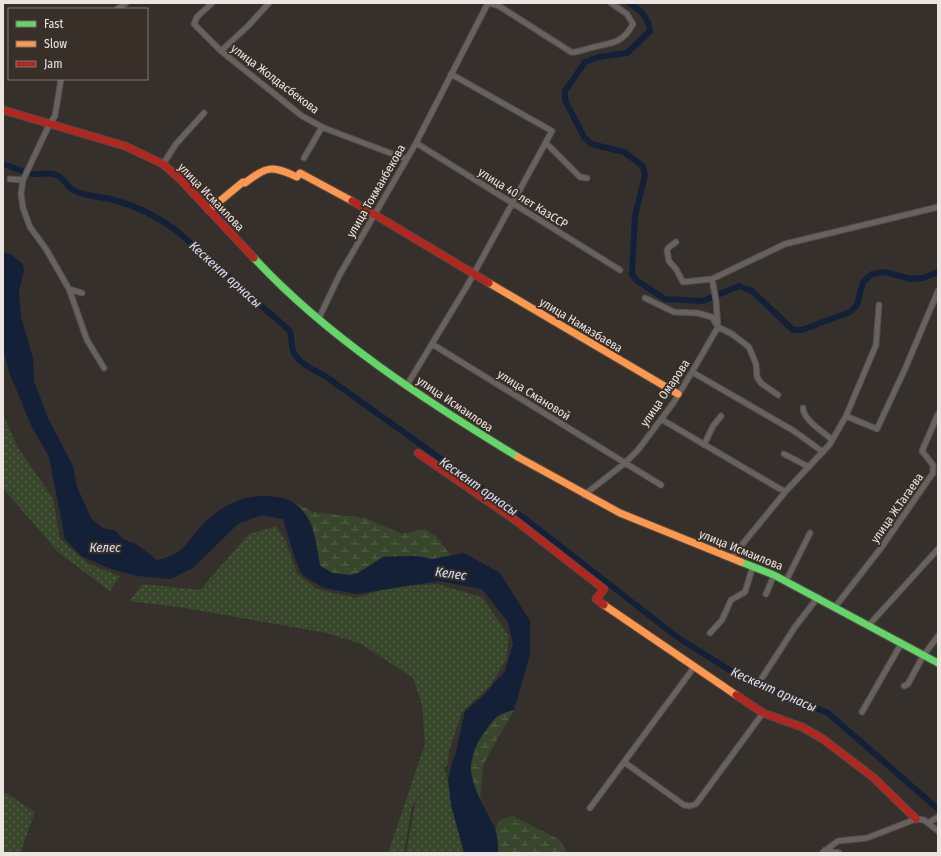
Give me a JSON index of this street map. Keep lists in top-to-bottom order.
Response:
{
  "streets": {
    "street": [
      "улица Жолдасбекова",
      "улица Токманбекова",
      "улица Исмаилова",
      "улица 40 лет КазССР",
      "улица Намазбаева",
      "улица Омарова",
      "улица Смановой",
      "улица Ж.Тагаева"
    ]
  },
  "crossings": [
    ["улица Жолдасбекова", "улица Токманбекова"],
    ["улица Токманбекова", "улица Исмаилова"],
    ["улица Токманбекова", "улица 40 лет КазССР"],
    ["улица Токманбекова", "улица Намазбаева"],
    ["улица Исмаилова", "улица Намазбаева"],
    ["улица Исмаилова", "улица Омарова"],
    ["улица Исмаилова", "улица Ж.Тагаева"],
    ["улица Намазбаева", "улица Омарова"],
    ["улица Омарова", "улица Смановой"]
  ],
  "water": ["Кескент арнасы", "Келес"],
  "legend": ["Fast", "Slow", "Jam"]
}
